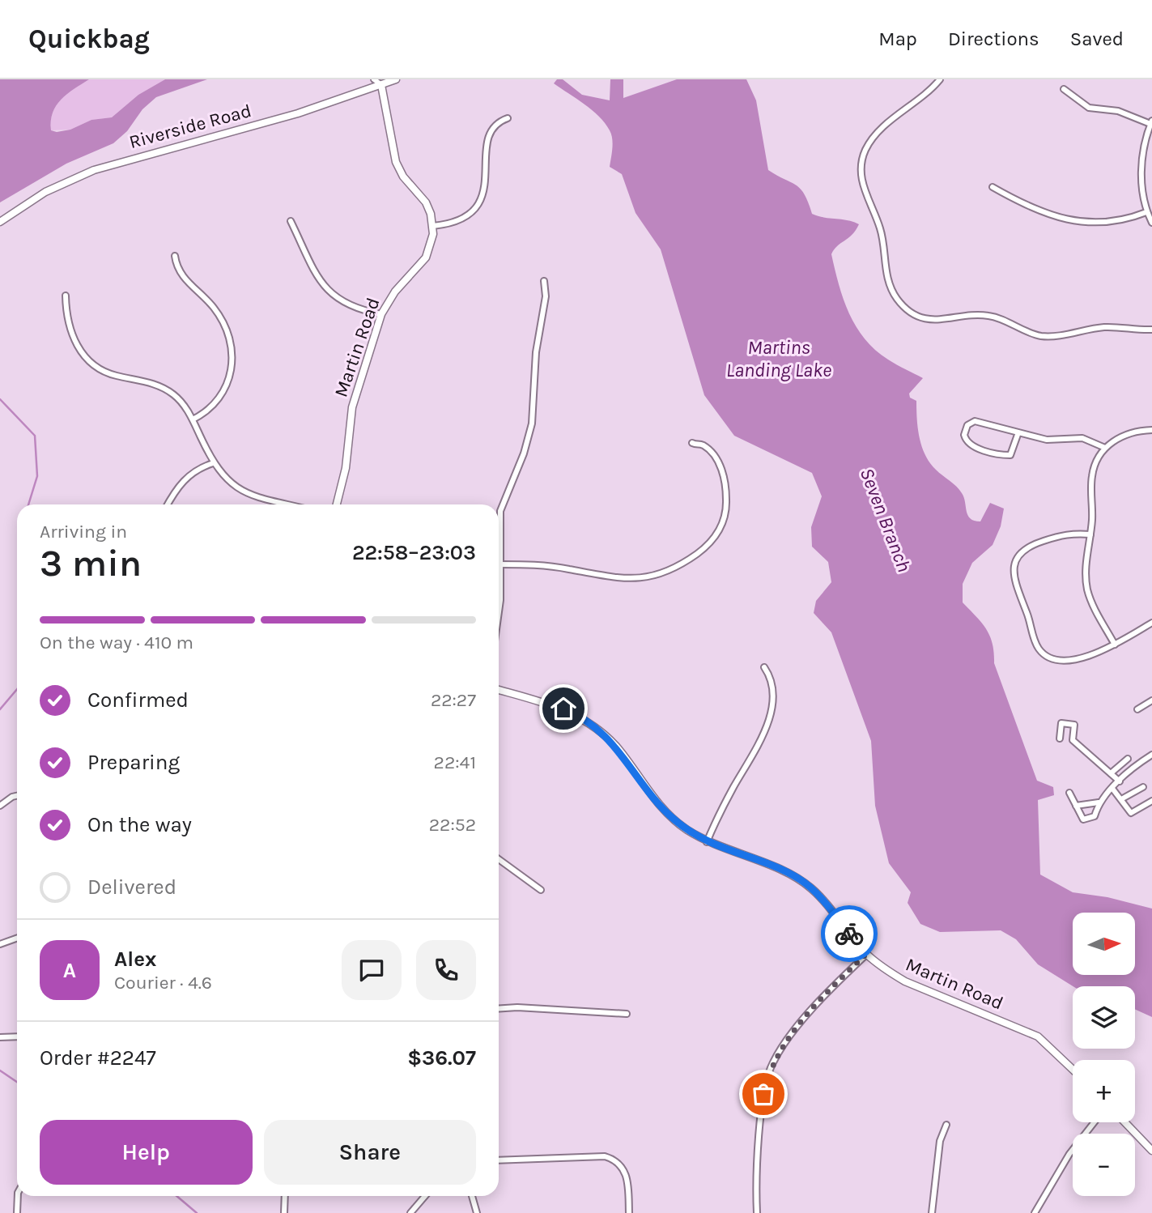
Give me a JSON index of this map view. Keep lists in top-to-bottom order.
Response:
{
  "streets": {
    "street": ["Riverside Road", "Martin Road"]
  },
  "water": ["Martins Landing Lake", "Seven Branch"],
  "north": "right",
  "page": {
    "header": "Quickbag",
    "nav": ["Map", "Directions", "Saved"],
    "heading": ["3 min", "Arriving in", "22:58–23:03"],
    "panel": [
      "Alex",
      "Courier · 4.6",
      "Order #2247",
      "$36.07"
    ],
    "bar": "On the way · 410 m",
    "list": [
      ["Confirmed", "22:27"],
      ["Preparing", "22:41"],
      ["On the way", "22:52"],
      "Delivered"
    ],
    "map_buttons": ["+", "−"],
    "round": "A",
    "buttons": ["Help", "Share"]
  }
}
